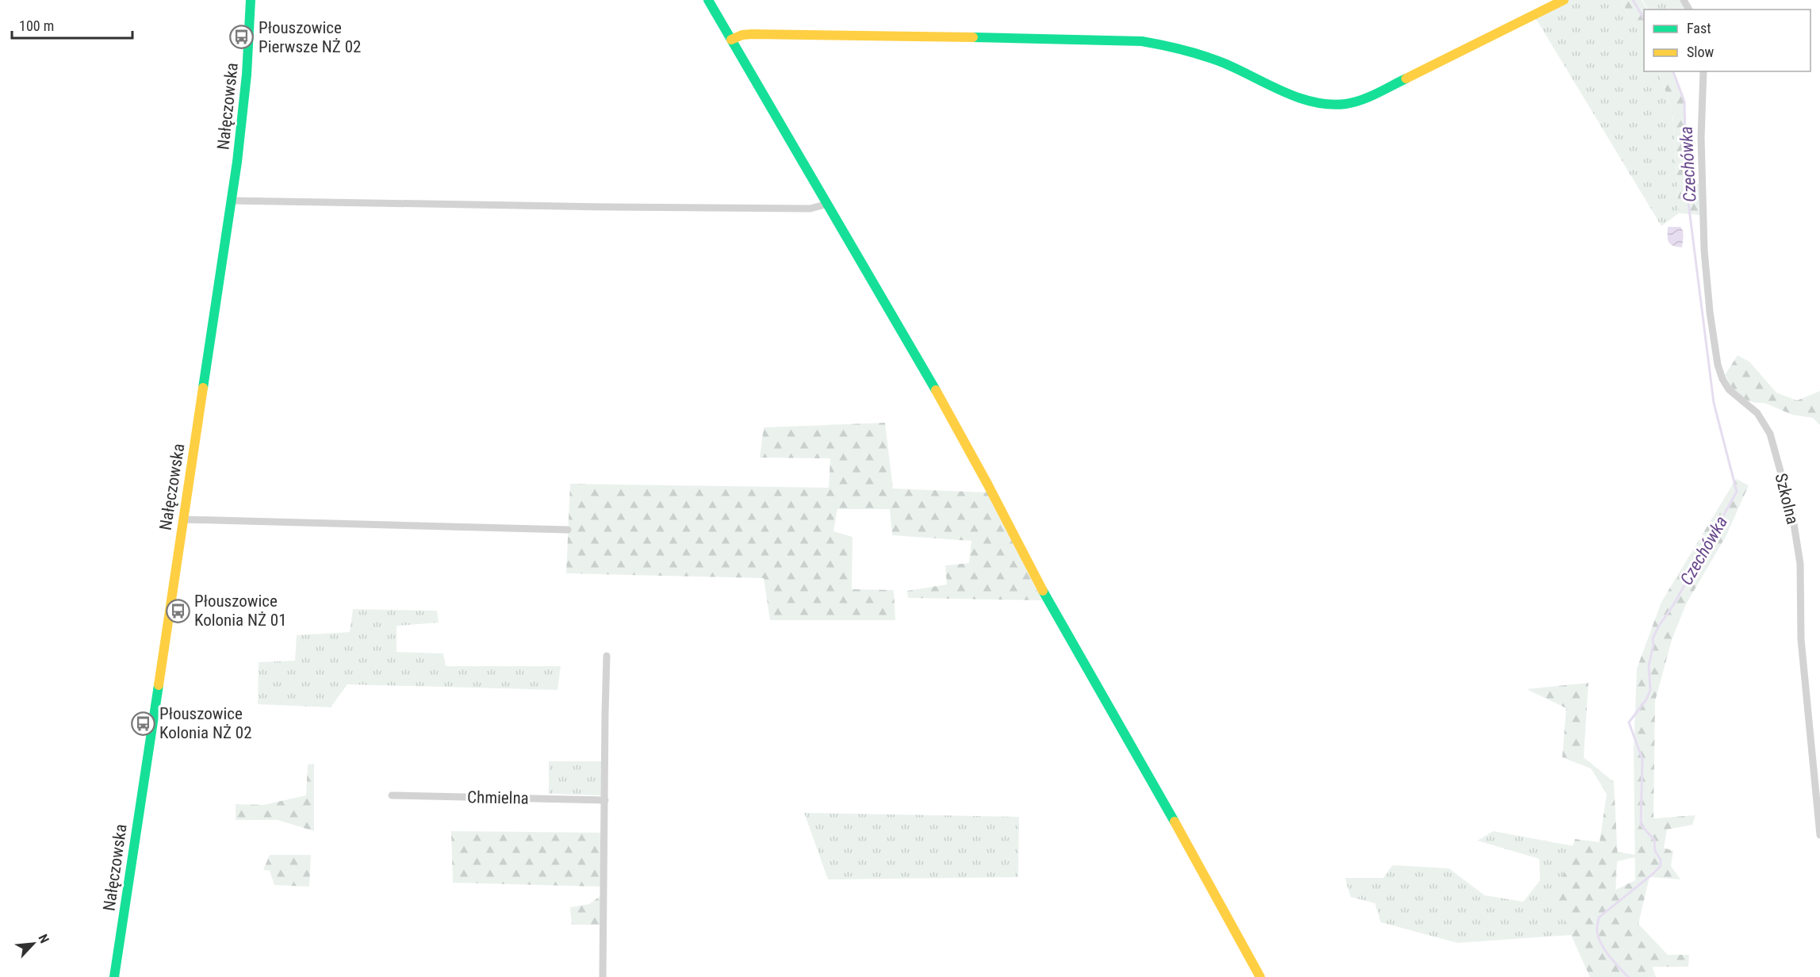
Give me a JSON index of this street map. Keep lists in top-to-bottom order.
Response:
{
  "streets": {
    "street": ["Nałęczowska", "Szkolna", "Chmielna"]
  },
  "water": ["Czechówka"],
  "places": {
    "bus stop": ["Płouszowice Pierwsze NŻ 02", "Płouszowice Kolonia NŻ 01", "Płouszowice Kolonia NŻ 02"]
  },
  "legend": ["Fast", "Slow"],
  "scale_bar": "100 m",
  "north": "top right"
}
